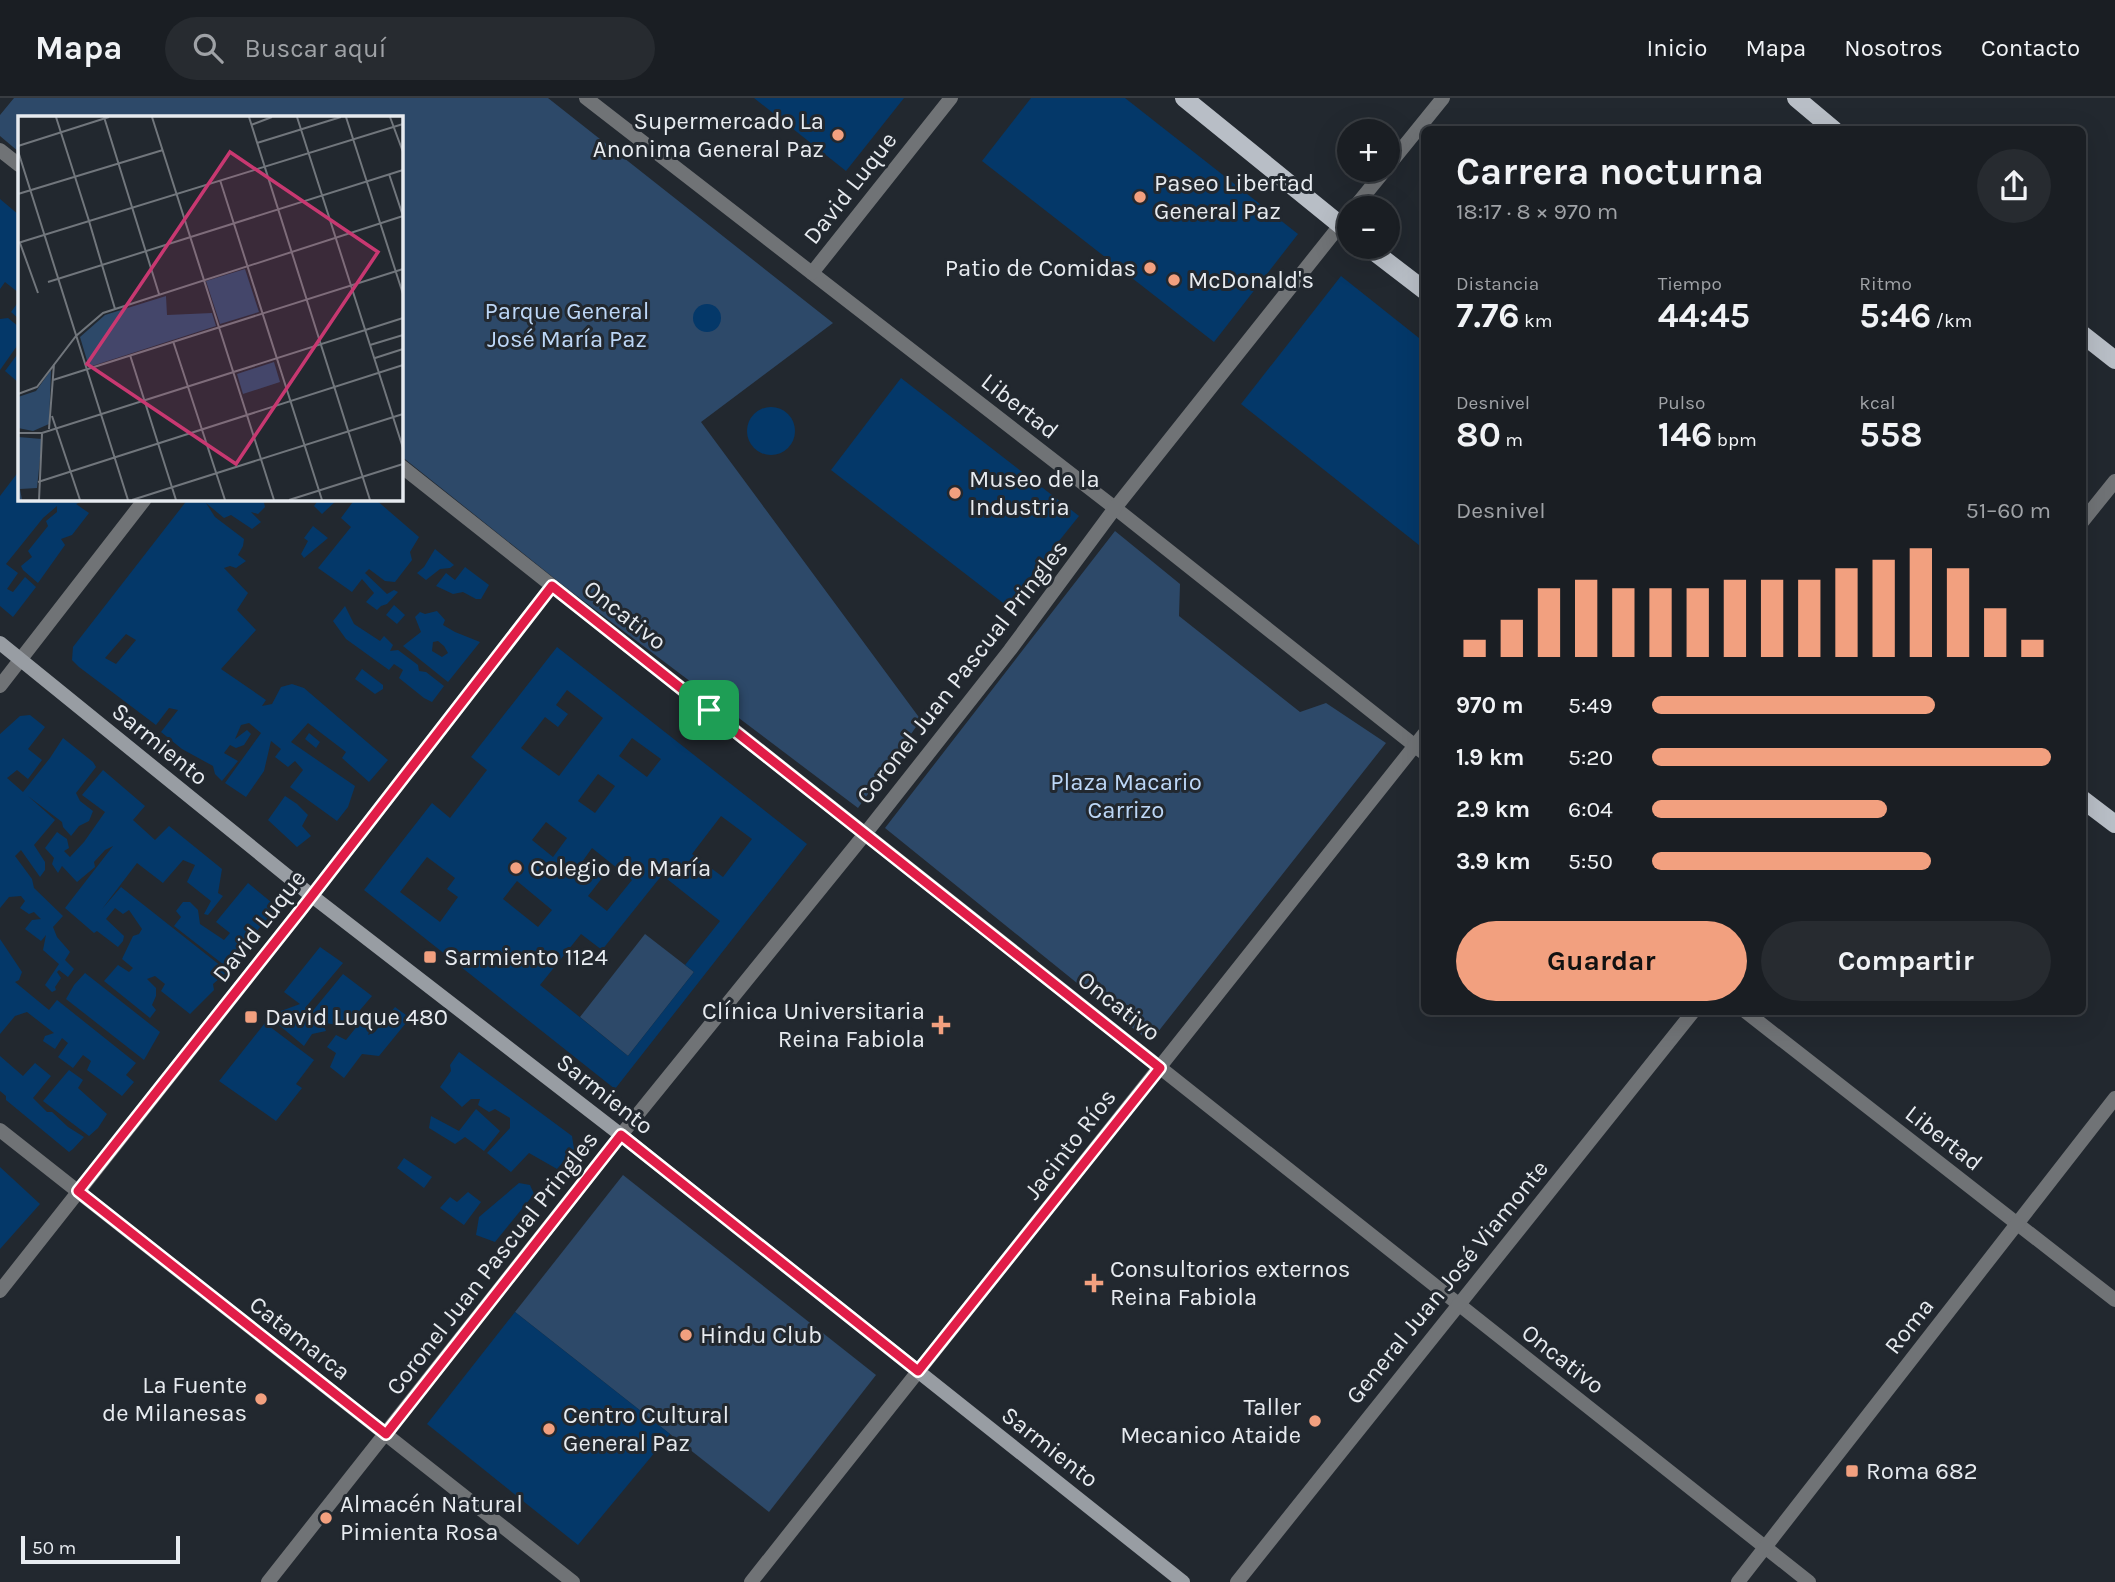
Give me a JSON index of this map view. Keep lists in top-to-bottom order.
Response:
{
  "streets": {
    "main road": ["Sarmiento"],
    "street": [
      "David Luque",
      "Libertad",
      "Oncativo",
      "Coronel Juan Pascual Pringles",
      "Jacinto Ríos",
      "General Juan José Viamonte",
      "Roma",
      "Catamarca"
    ]
  },
  "crossings": [
    ["David Luque", "Libertad"],
    ["David Luque", "Oncativo"],
    ["David Luque", "Sarmiento"],
    ["David Luque", "Catamarca"],
    ["Libertad", "Coronel Juan Pascual Pringles"],
    ["Libertad", "Roma"],
    ["Oncativo", "Coronel Juan Pascual Pringles"],
    ["Oncativo", "Jacinto Ríos"],
    ["Oncativo", "General Juan José Viamonte"],
    ["Oncativo", "Roma"],
    ["Coronel Juan Pascual Pringles", "Sarmiento"],
    ["Coronel Juan Pascual Pringles", "Catamarca"],
    ["Sarmiento", "Jacinto Ríos"]
  ],
  "parks": ["Parque General José María Paz", "Plaza Macario Carrizo"],
  "places": {
    "other": [
      "Supermercado La Anonima General Paz",
      "Paseo Libertad General Paz",
      "Patio de Comidas",
      "McDonald's",
      "Museo de la Industria",
      "Colegio de María",
      "Hindu Club",
      "La Fuente de Milanesas",
      "Taller Mecanico Ataide",
      "Centro Cultural General Paz",
      "Almacén Natural Pimienta Rosa"
    ],
    "transit": ["Sarmiento 1124", "David Luque 480", "Roma 682"],
    "health": ["Clínica Universitaria Reina Fabiola", "Consultorios externos Reina Fabiola"]
  },
  "scale_bar": "50 m",
  "page": {
    "header": "Mapa",
    "search": "Buscar aquí",
    "nav": [
      "Inicio",
      "Mapa",
      "Nosotros",
      "Contacto"
    ],
    "map_buttons": ["+", "−"],
    "heading": ["Carrera nocturna", "18:17 · 8 × 970 m"],
    "stats": [
      ["Distancia", "7.76 km"],
      ["Tiempo", "44:45"],
      ["Ritmo", "5:46 /km"],
      ["Desnivel", "80 m"],
      ["Pulso", "146 bpm"],
      ["kcal", "558"]
    ],
    "chart": ["Desnivel", "51–60 m"],
    "list": [
      {
        "name": "970 m",
        "note": "5:49"
      },
      {
        "name": "1.9 km",
        "note": "5:20"
      },
      {
        "name": "2.9 km",
        "note": "6:04"
      },
      {
        "name": "3.9 km",
        "note": "5:50"
      }
    ],
    "buttons": ["Guardar", "Compartir"],
    "scale": "50 m"
  }
}
